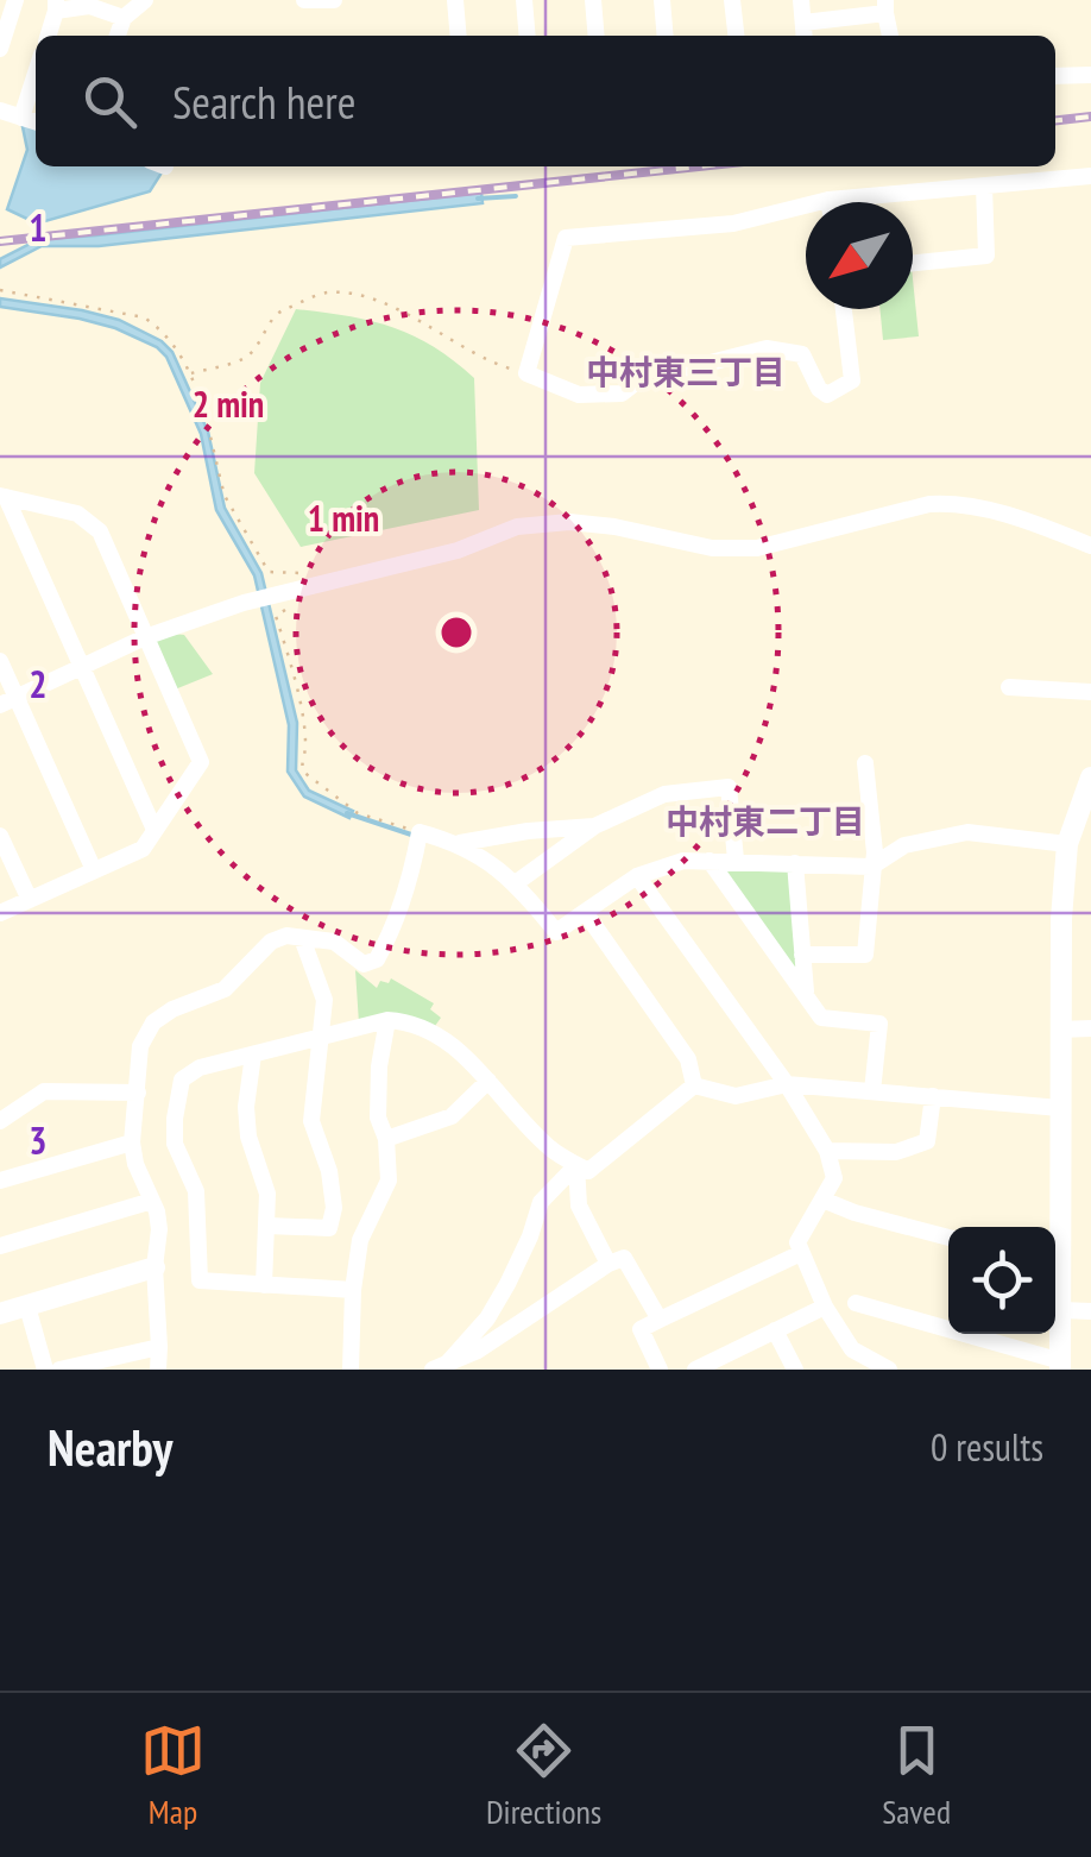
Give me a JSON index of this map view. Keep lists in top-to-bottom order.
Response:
{
  "districts": ["中村東三丁目", "中村東二丁目"],
  "north": "bottom left",
  "page": {
    "search": "Search here",
    "heading": ["Nearby", "0 results"],
    "nav": ["Map", "Directions", "Saved"]
  },
  "grid": {
    "rows": ["1", "2", "3"]
  },
  "rings": ["2 min", "1 min"]
}
